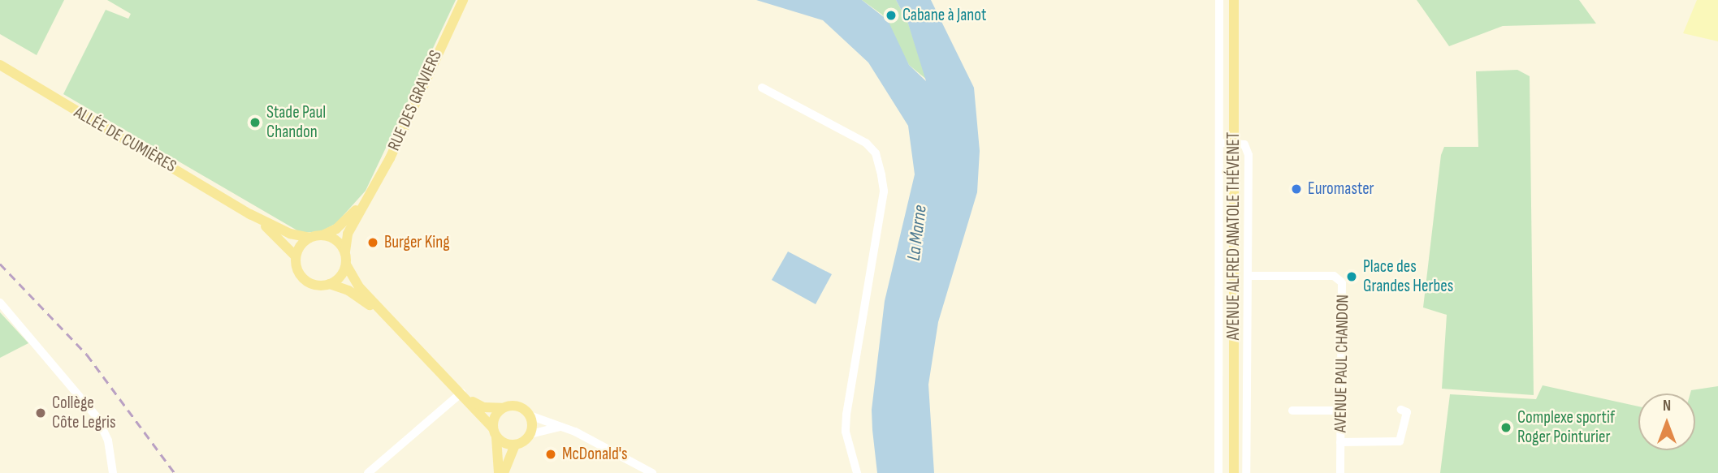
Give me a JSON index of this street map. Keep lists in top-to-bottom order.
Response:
{
  "streets": {
    "main road": ["RUE DES GRAVIERS", "ALLÉE DE CUMIÈRES", "AVENUE ALFRED ANATOLE THÉVENET"],
    "street": ["AVENUE PAUL CHANDON"]
  },
  "crossings": [
    ["RUE DES GRAVIERS", "ALLÉE DE CUMIÈRES"]
  ],
  "water": ["La Marne"],
  "places": [
    "Cabane à Janot",
    "Stade Paul Chandon",
    "Euromaster",
    "Burger King",
    "Place des Grandes Herbes",
    "Collège Côte Legris",
    "Complexe sportif Roger Pointurier",
    "McDonald's"
  ],
  "north": "top"
}
